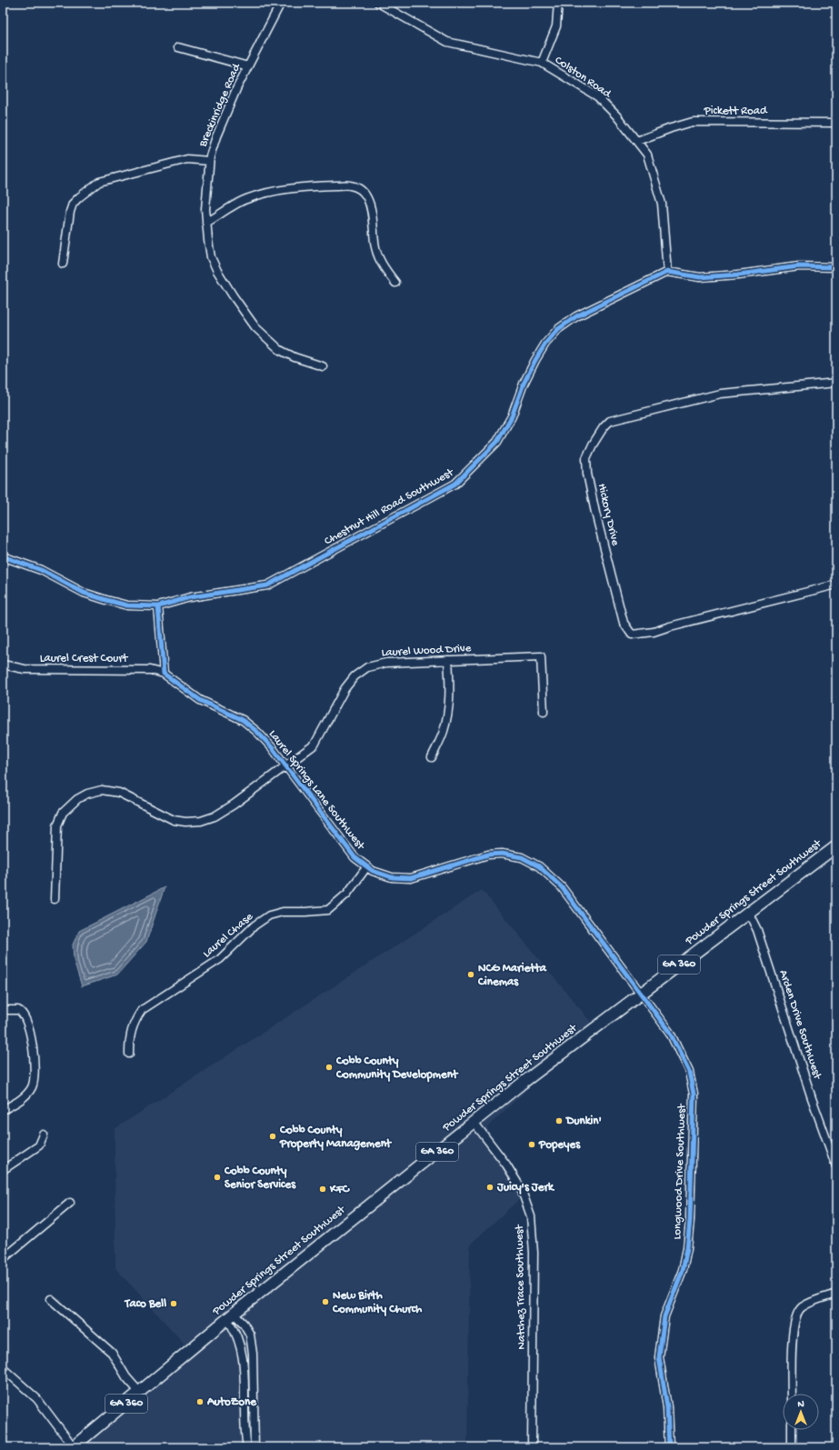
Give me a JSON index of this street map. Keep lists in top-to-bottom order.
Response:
{
  "streets": {
    "main road": ["Powder Springs Street Southwest", "GA 360"],
    "street": [
      "Colston Road",
      "Breckinridge Road",
      "Pickett Road",
      "Chestnut Hill Road Southwest",
      "Hickory Drive",
      "Laurel Wood Drive",
      "Laurel Crest Court",
      "Laurel Springs Lane Southwest",
      "Laurel Chase",
      "Arden Drive Southwest",
      "Longwood Drive Southwest",
      "Natchez Trace Southwest"
    ]
  },
  "crossings": [
    ["Colston Road", "Pickett Road"],
    ["Colston Road", "Chestnut Hill Road Southwest"],
    ["Laurel Wood Drive", "Laurel Springs Lane Southwest"],
    ["Laurel Crest Court", "Laurel Springs Lane Southwest"],
    ["Laurel Springs Lane Southwest", "Powder Springs Street Southwest"],
    ["Laurel Springs Lane Southwest", "Laurel Chase"],
    ["Laurel Springs Lane Southwest", "Longwood Drive Southwest"],
    ["Powder Springs Street Southwest", "GA 360"],
    ["Powder Springs Street Southwest", "Arden Drive Southwest"],
    ["Powder Springs Street Southwest", "Longwood Drive Southwest"],
    ["Powder Springs Street Southwest", "Natchez Trace Southwest"]
  ],
  "places": [
    "NCG Marietta Cinemas",
    "Cobb County Community Development",
    "Dunkin'",
    "Cobb County Property Management",
    "Popeyes",
    "Cobb County Senior Services",
    "Juicy's Jerk",
    "KFC",
    "New Birth Community Church",
    "Taco Bell",
    "AutoZone"
  ],
  "north": "top"
}
